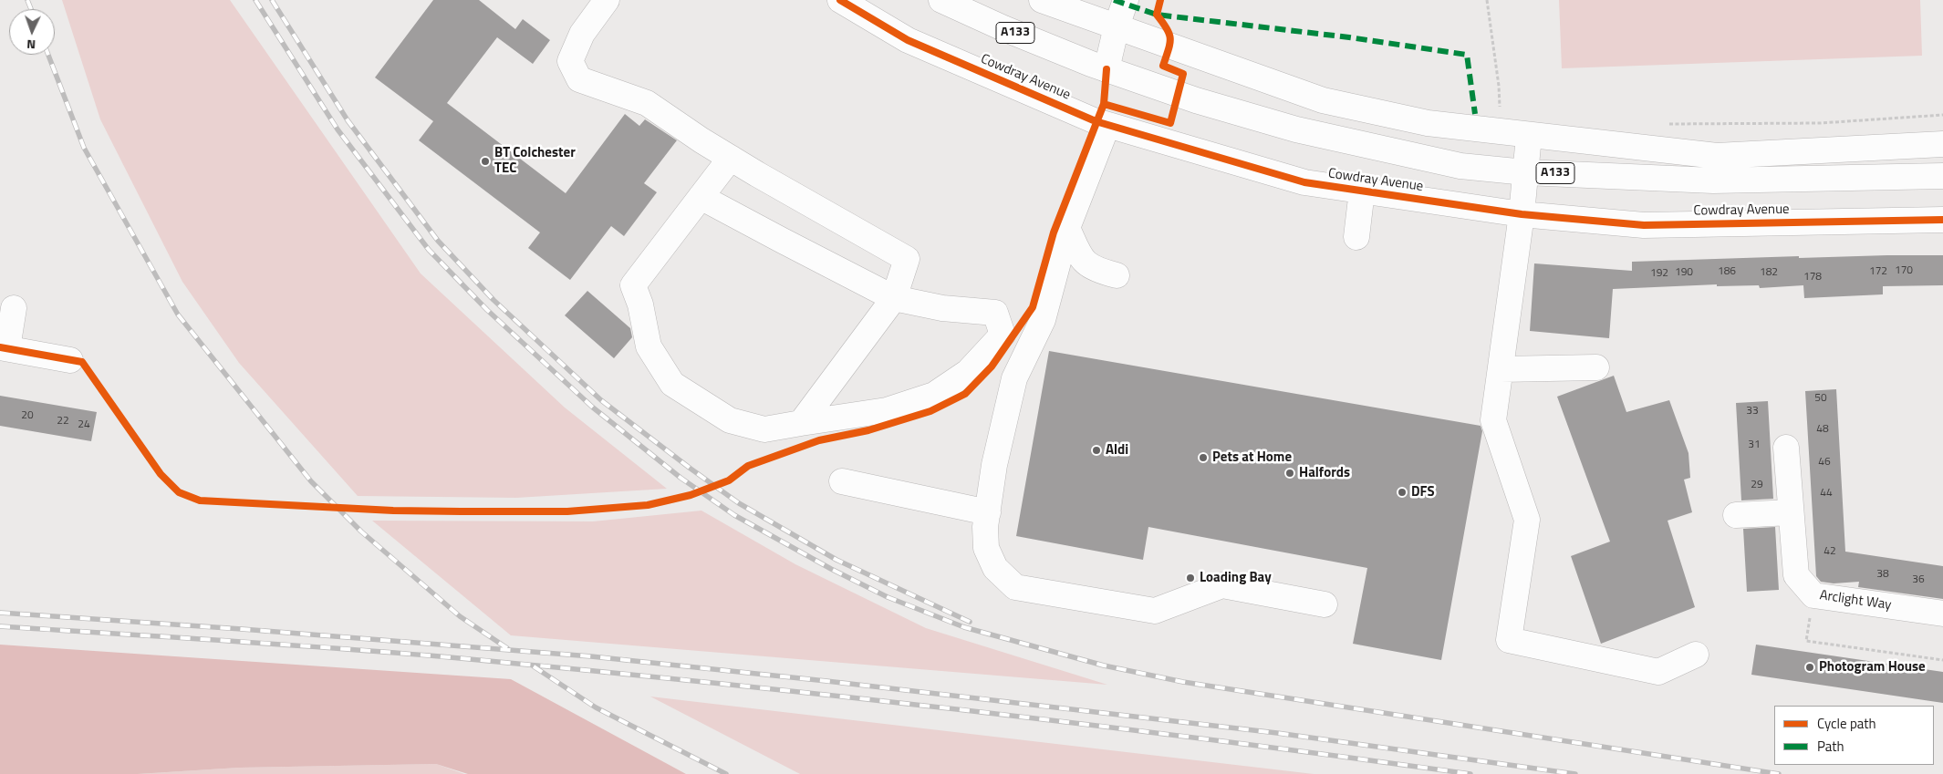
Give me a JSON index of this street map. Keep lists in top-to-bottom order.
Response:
{
  "streets": {
    "main road": ["A133", "Cowdray Avenue", "Arclight Way"]
  },
  "places": [
    "BT Colchester TEC",
    "Aldi",
    "Pets at Home",
    "Halfords",
    "DFS",
    "Loading Bay",
    "Photogram House"
  ],
  "house_numbers": [
    "170",
    "186",
    "172",
    "190",
    "182",
    "192",
    "178",
    "50",
    "33",
    "20",
    "22",
    "24",
    "48",
    "31",
    "46",
    "29",
    "44",
    "42",
    "38",
    "36"
  ],
  "legend": ["Cycle path", "Path"],
  "north": "bottom"
}
